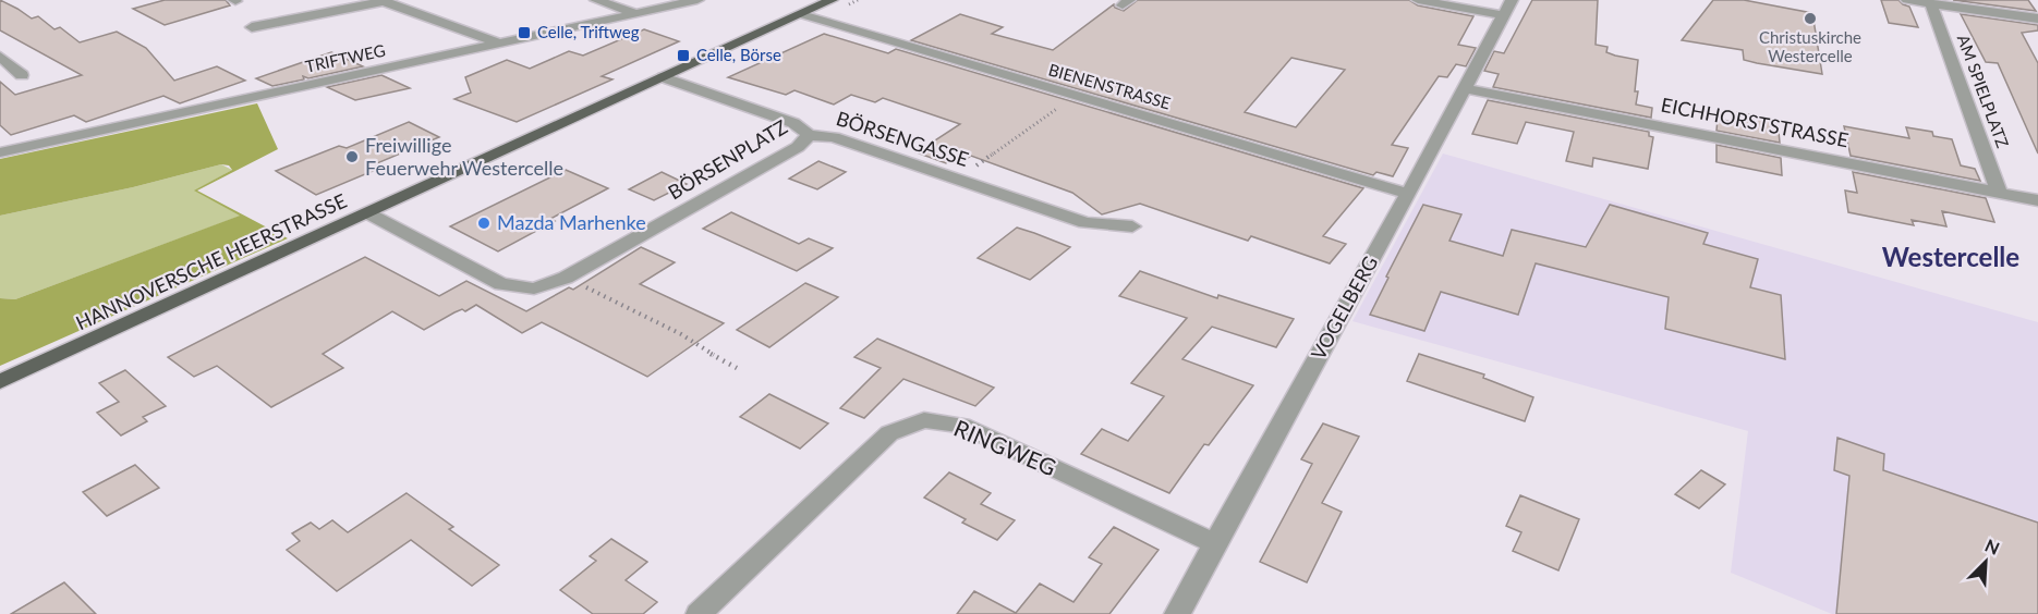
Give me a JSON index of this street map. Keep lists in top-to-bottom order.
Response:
{
  "streets": {
    "main road": ["HANNOVERSCHE HEERSTRASSE"],
    "street": [
      "TRIFTWEG",
      "BIENENSTRASSE",
      "AM SPIELPLATZ",
      "EICHHORSTSTRASSE",
      "BÖRSENGASSE",
      "BÖRSENPLATZ",
      "VOGELBERG",
      "RINGWEG"
    ]
  },
  "crossings": [
    ["BIENENSTRASSE", "HANNOVERSCHE HEERSTRASSE"],
    ["BIENENSTRASSE", "VOGELBERG"],
    ["AM SPIELPLATZ", "EICHHORSTSTRASSE"],
    ["EICHHORSTSTRASSE", "VOGELBERG"],
    ["BÖRSENGASSE", "BÖRSENPLATZ"],
    ["BÖRSENGASSE", "HANNOVERSCHE HEERSTRASSE"],
    ["BÖRSENPLATZ", "HANNOVERSCHE HEERSTRASSE"],
    ["VOGELBERG", "RINGWEG"]
  ],
  "districts": ["Westercelle"],
  "places": {
    "other": ["Christuskirche Westercelle", "Freiwillige Feuerwehr Westercelle", "Mazda Marhenke"],
    "transit": ["Celle, Triftweg", "Celle, Börse"]
  },
  "north": "top right"
}
